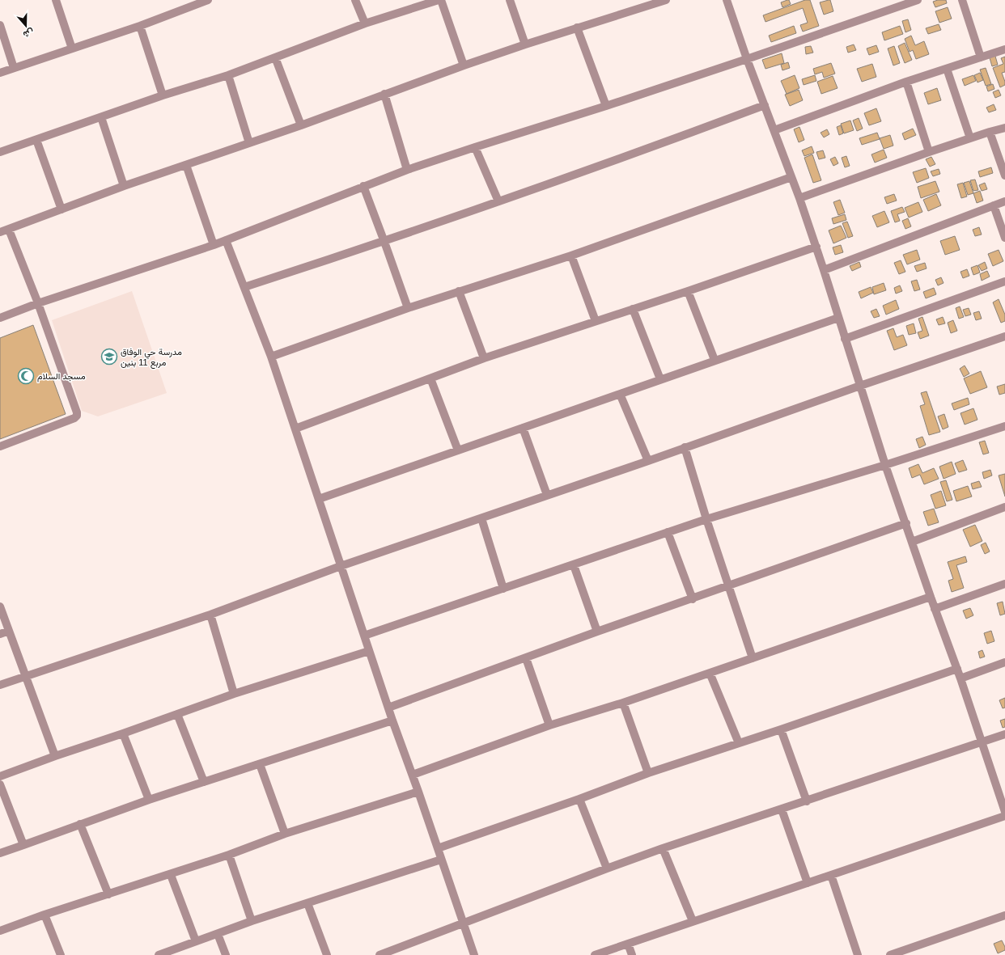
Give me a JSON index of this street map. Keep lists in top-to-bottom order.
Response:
{
  "places": {
    "school or university": ["مدرسة حي الوفاق مربع 11 بنين"],
    "mosque": ["مسجد السلام"]
  },
  "north": "bottom"
}
